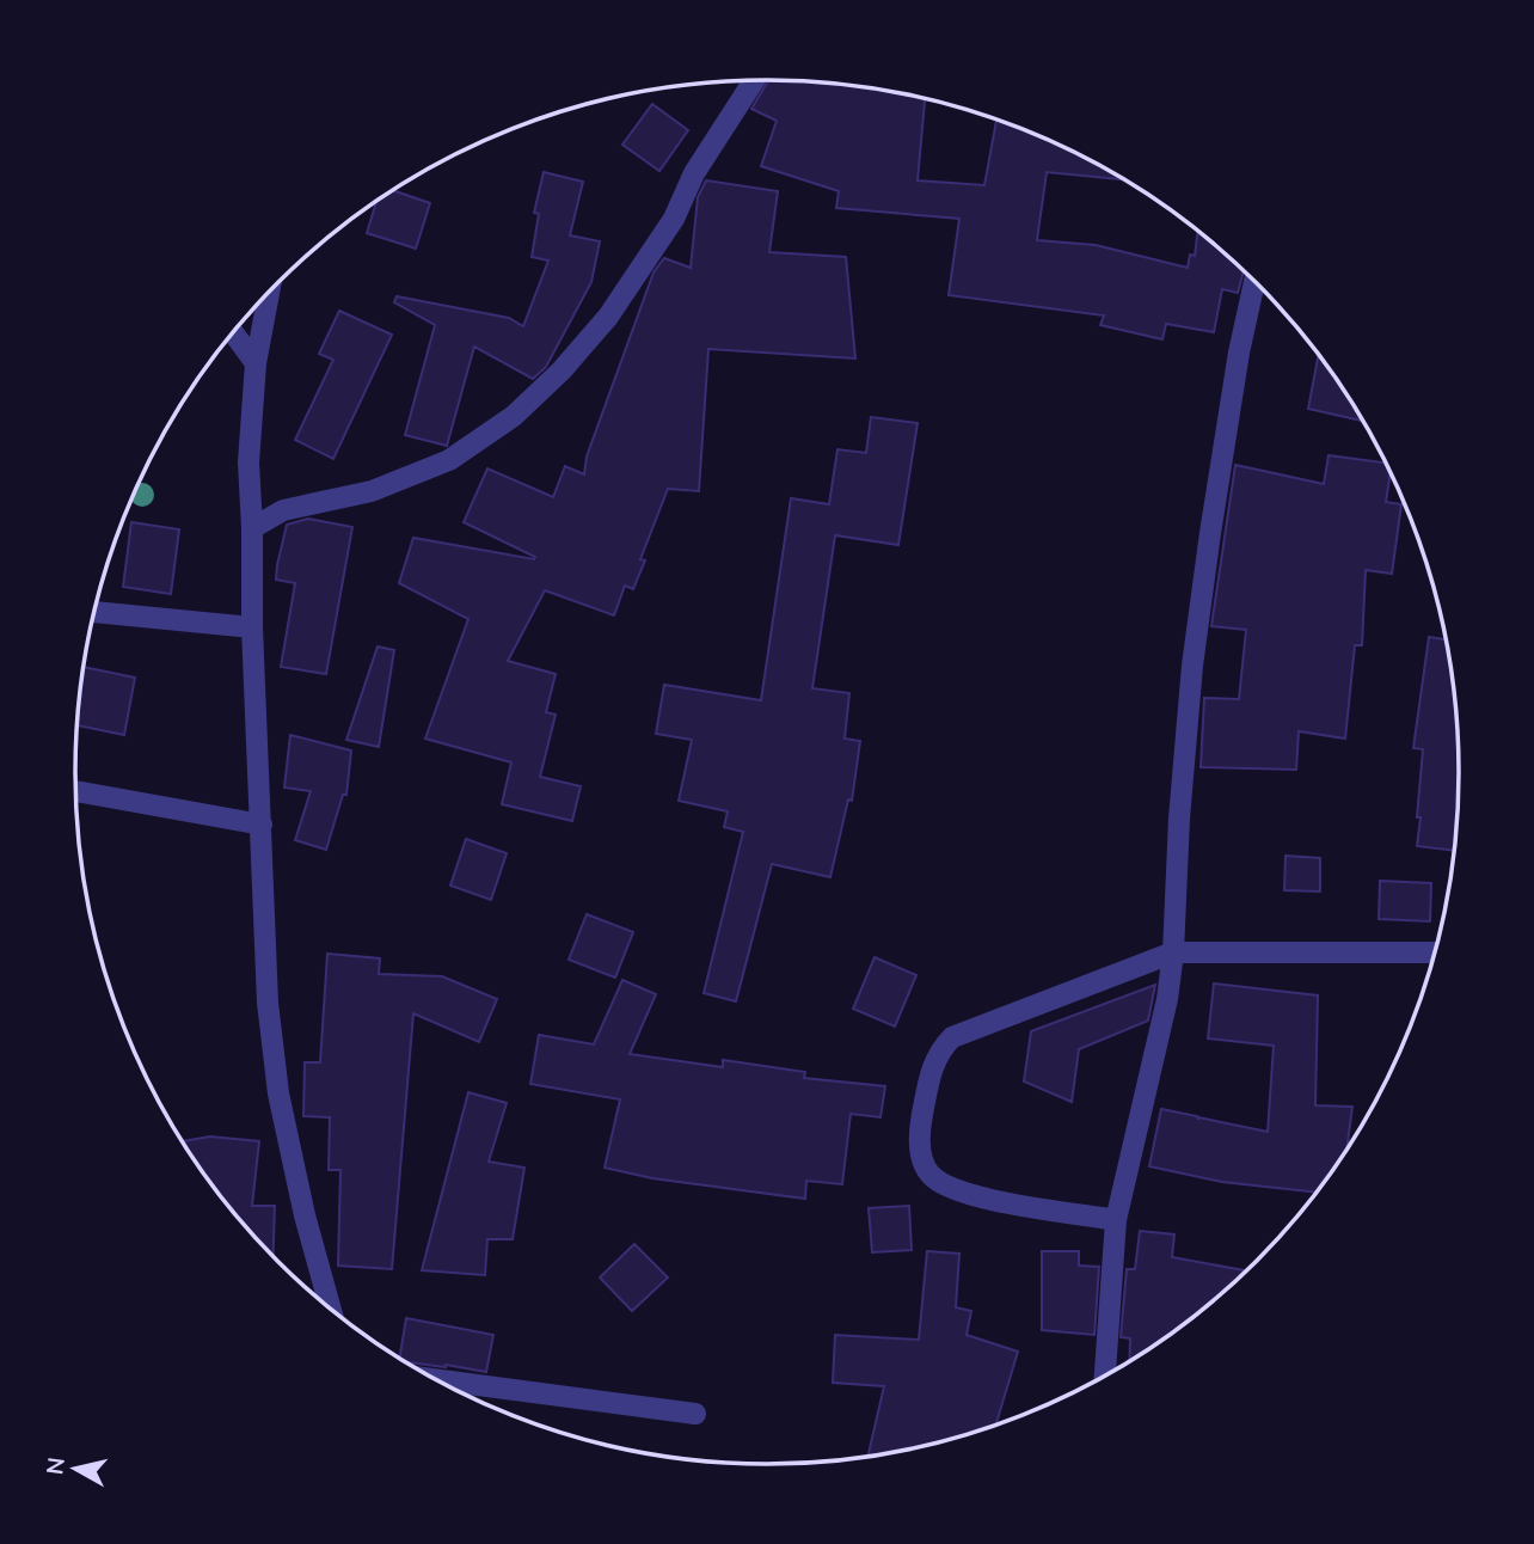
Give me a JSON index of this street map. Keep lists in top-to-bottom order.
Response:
{
  "north": "left"
}
